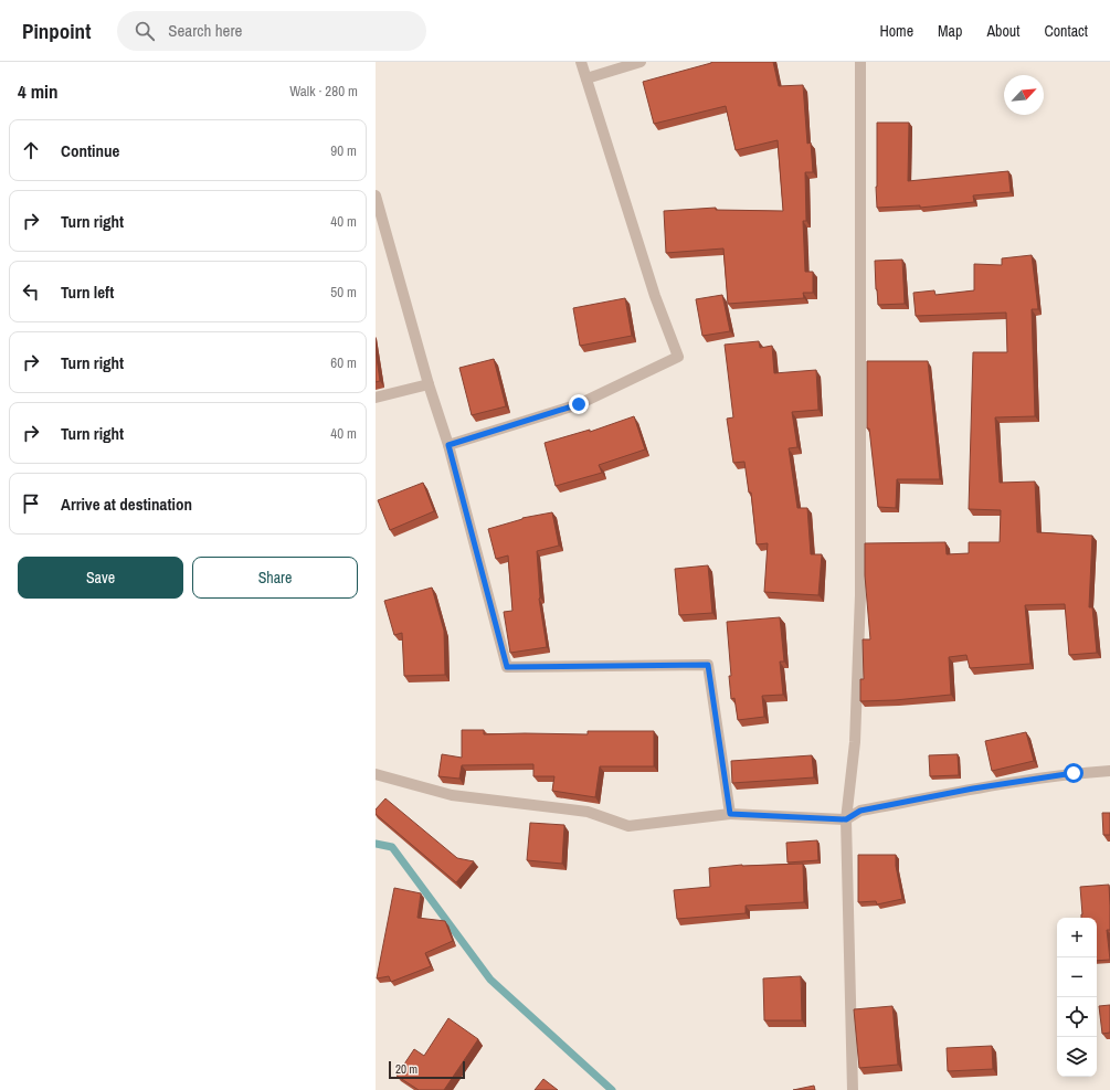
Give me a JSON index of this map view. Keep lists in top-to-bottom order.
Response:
{
  "scale_bar": "20 m",
  "north": "top right",
  "page": {
    "header": "Pinpoint",
    "search": "Search here",
    "nav": [
      "Home",
      "Map",
      "About",
      "Contact"
    ],
    "heading": ["4 min", "Walk · 280 m"],
    "list": [
      ["Continue", "90 m"],
      ["Turn right", "40 m"],
      ["Turn left", "50 m"],
      ["Turn right", "60 m"],
      ["Turn right", "40 m"],
      "Arrive at destination"
    ],
    "buttons": ["Save", "Share"],
    "map_buttons": ["+", "−"],
    "scale": "20 m"
  }
}
